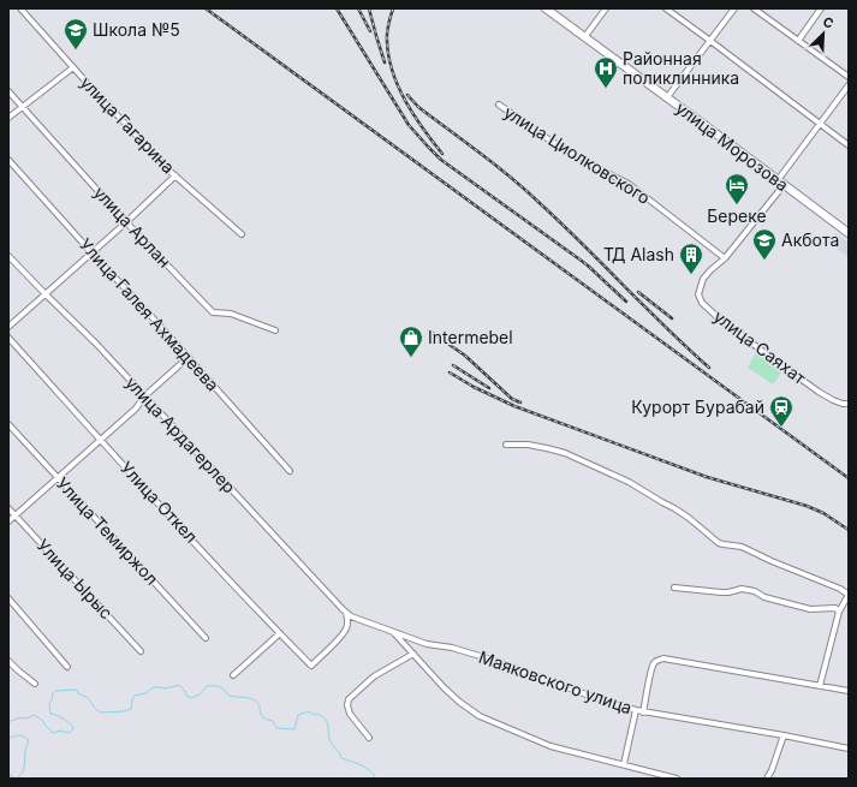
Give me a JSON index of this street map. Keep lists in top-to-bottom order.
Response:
{
  "streets": {
    "main road": ["улица Морозова"],
    "street": [
      "улица Гагарина",
      "улица Циолковского",
      "улица Арлан",
      "Улица Галея Ахмадеева",
      "улица Саяхат",
      "улица Ардагерлер",
      "Улица Откел",
      "Улица Темиржол",
      "Улица Ырыс",
      "Маяковского улица"
    ]
  },
  "crossings": [
    ["улица Морозова", "улица Саяхат"],
    ["улица Циолковского", "улица Саяхат"],
    ["улица Ардагерлер", "Улица Откел"],
    ["улица Ардагерлер", "Маяковского улица"],
    ["Улица Откел", "Маяковского улица"]
  ],
  "places": {
    "school or university": ["Школа №5", "Акбота"],
    "hospital": ["Районная поликлинника"],
    "hotel": ["Береке"],
    "building": ["ТД Alash"],
    "shop": ["Intermebel"],
    "station": ["Курорт Бурабай"]
  },
  "north": "top right"
}
